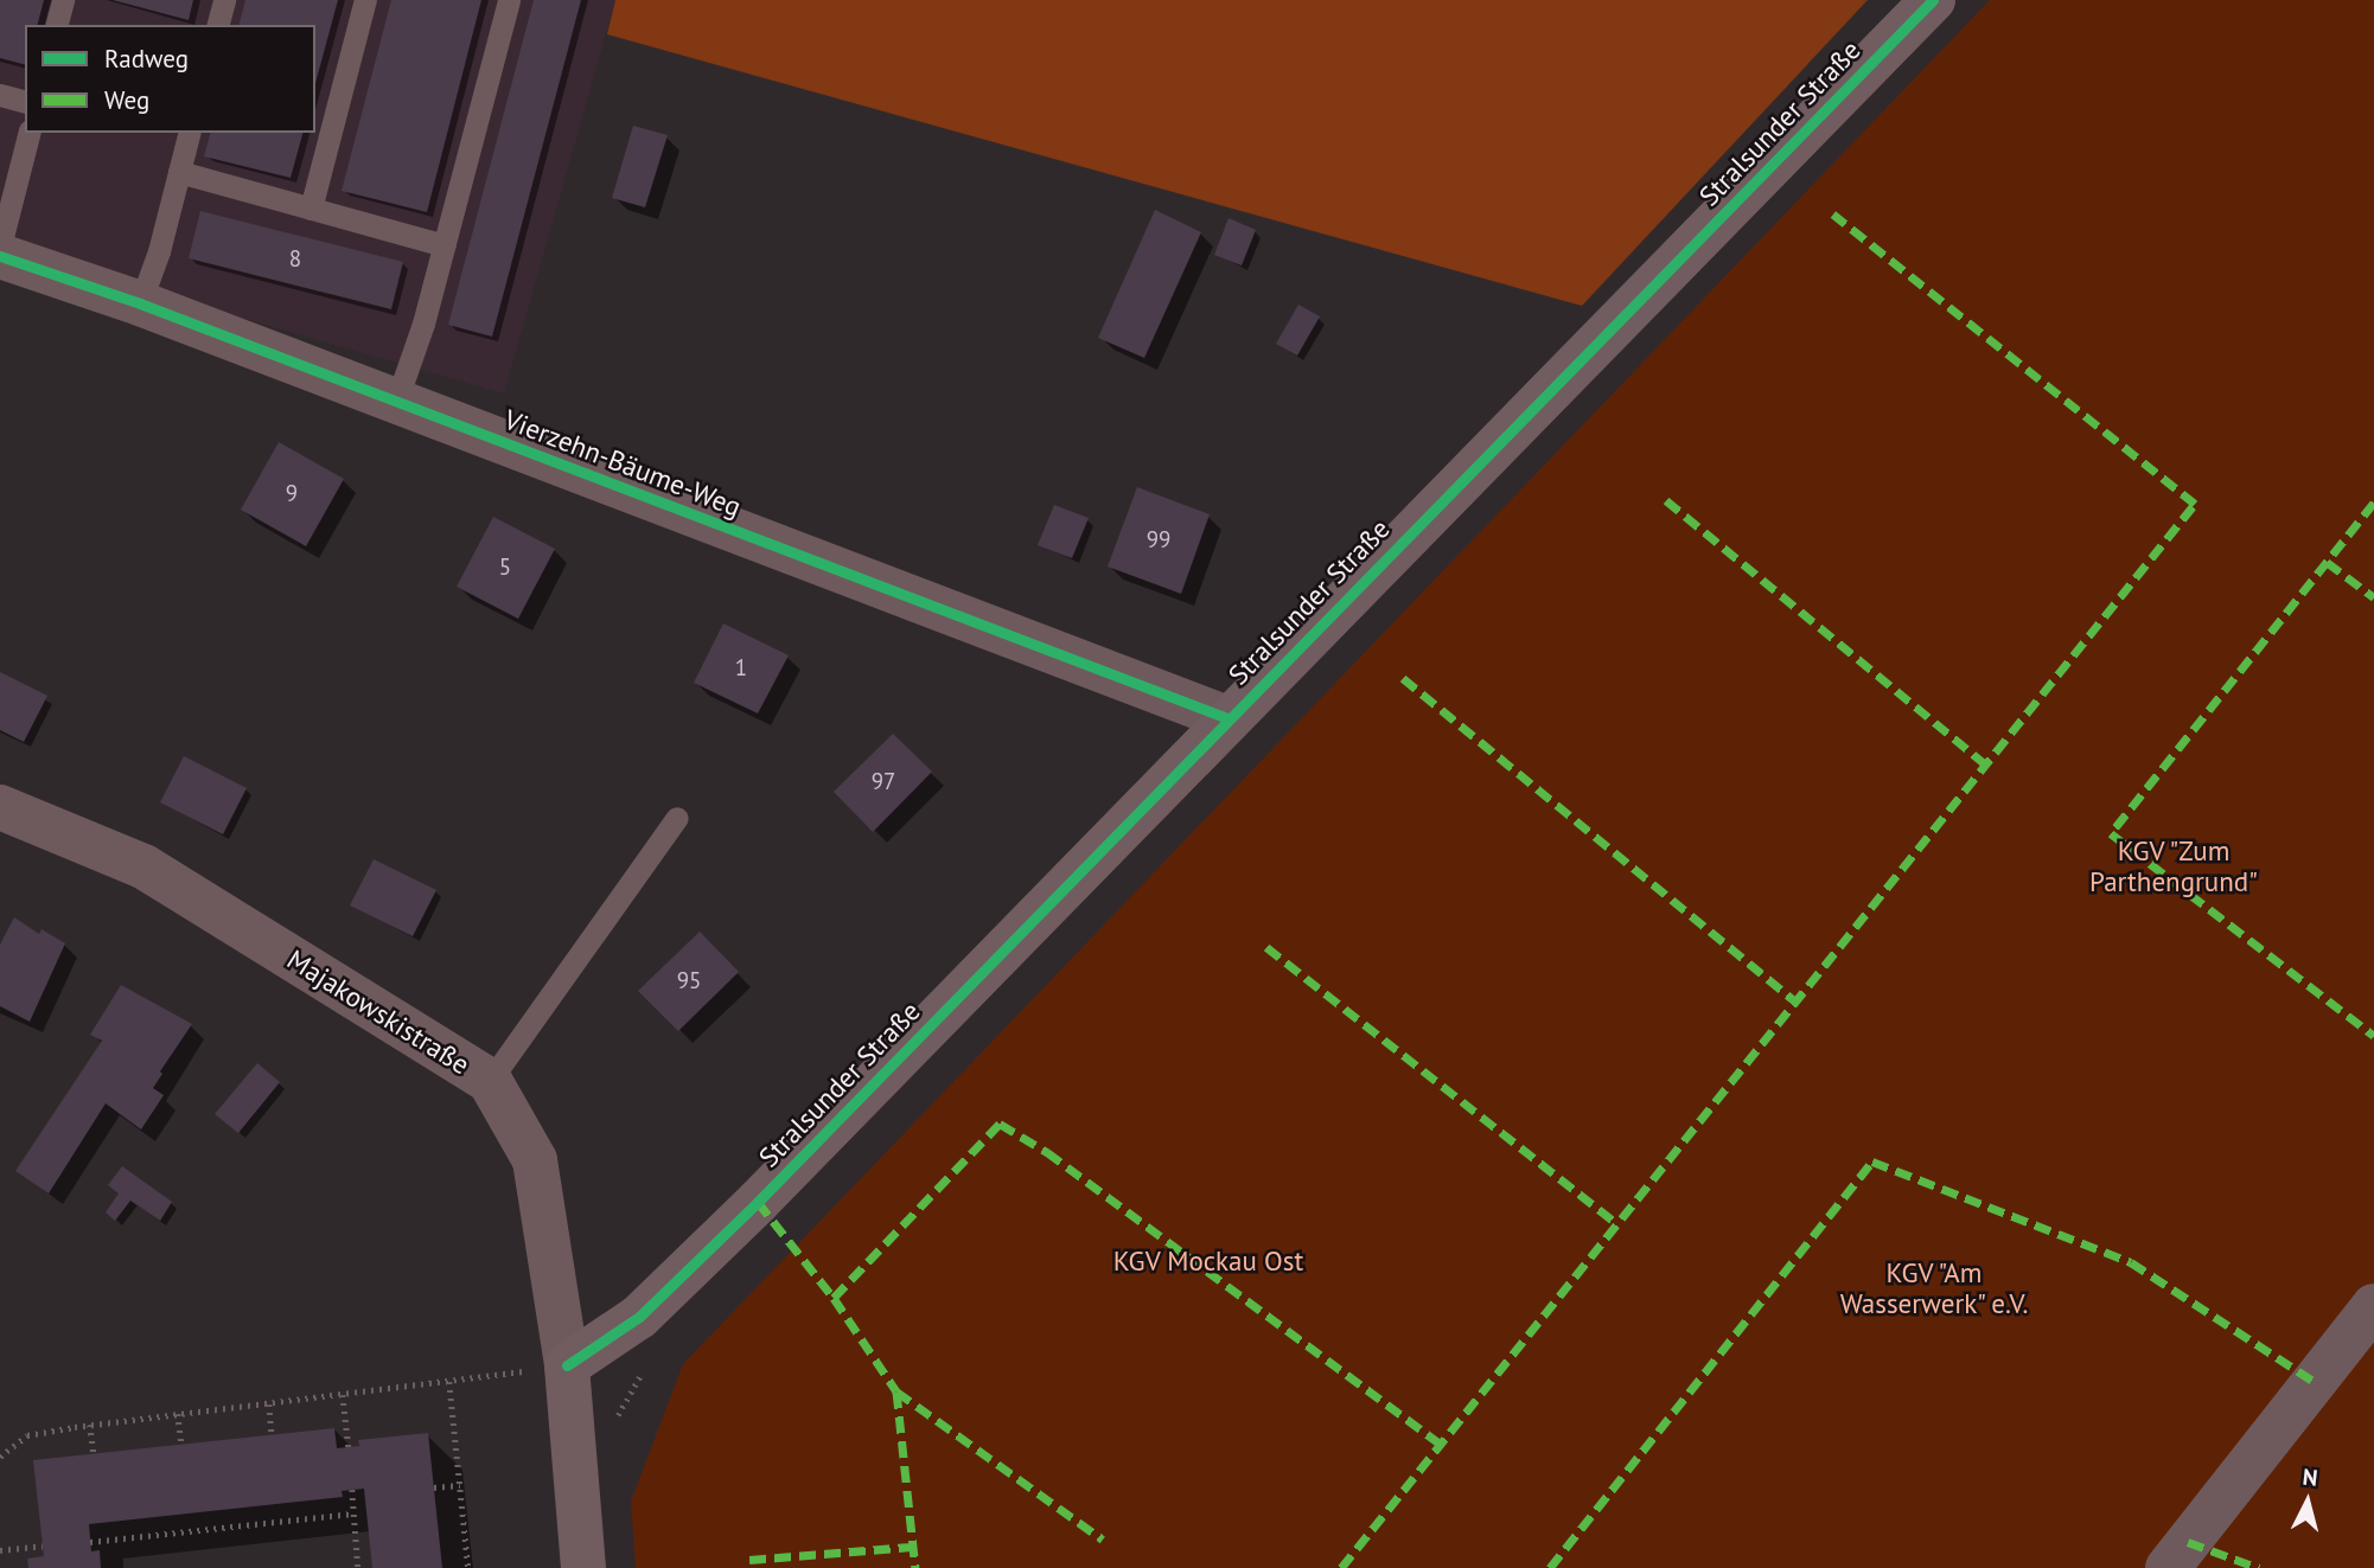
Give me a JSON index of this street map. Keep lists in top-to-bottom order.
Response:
{
  "streets": {
    "street": ["Stralsunder Straße", "Vierzehn-Bäume-Weg", "Majakowskistraße"]
  },
  "crossings": [
    ["Stralsunder Straße", "Vierzehn-Bäume-Weg"],
    ["Stralsunder Straße", "Majakowskistraße"]
  ],
  "parks": ["KGV \"Zum Parthengrund\"", "KGV Mockau Ost", "KGV \"Am Wasserwerk\" e.V."],
  "house_numbers": [
    "8",
    "9",
    "99",
    "5",
    "1",
    "97",
    "95"
  ],
  "legend": ["Radweg", "Weg"],
  "north": "top"
}
